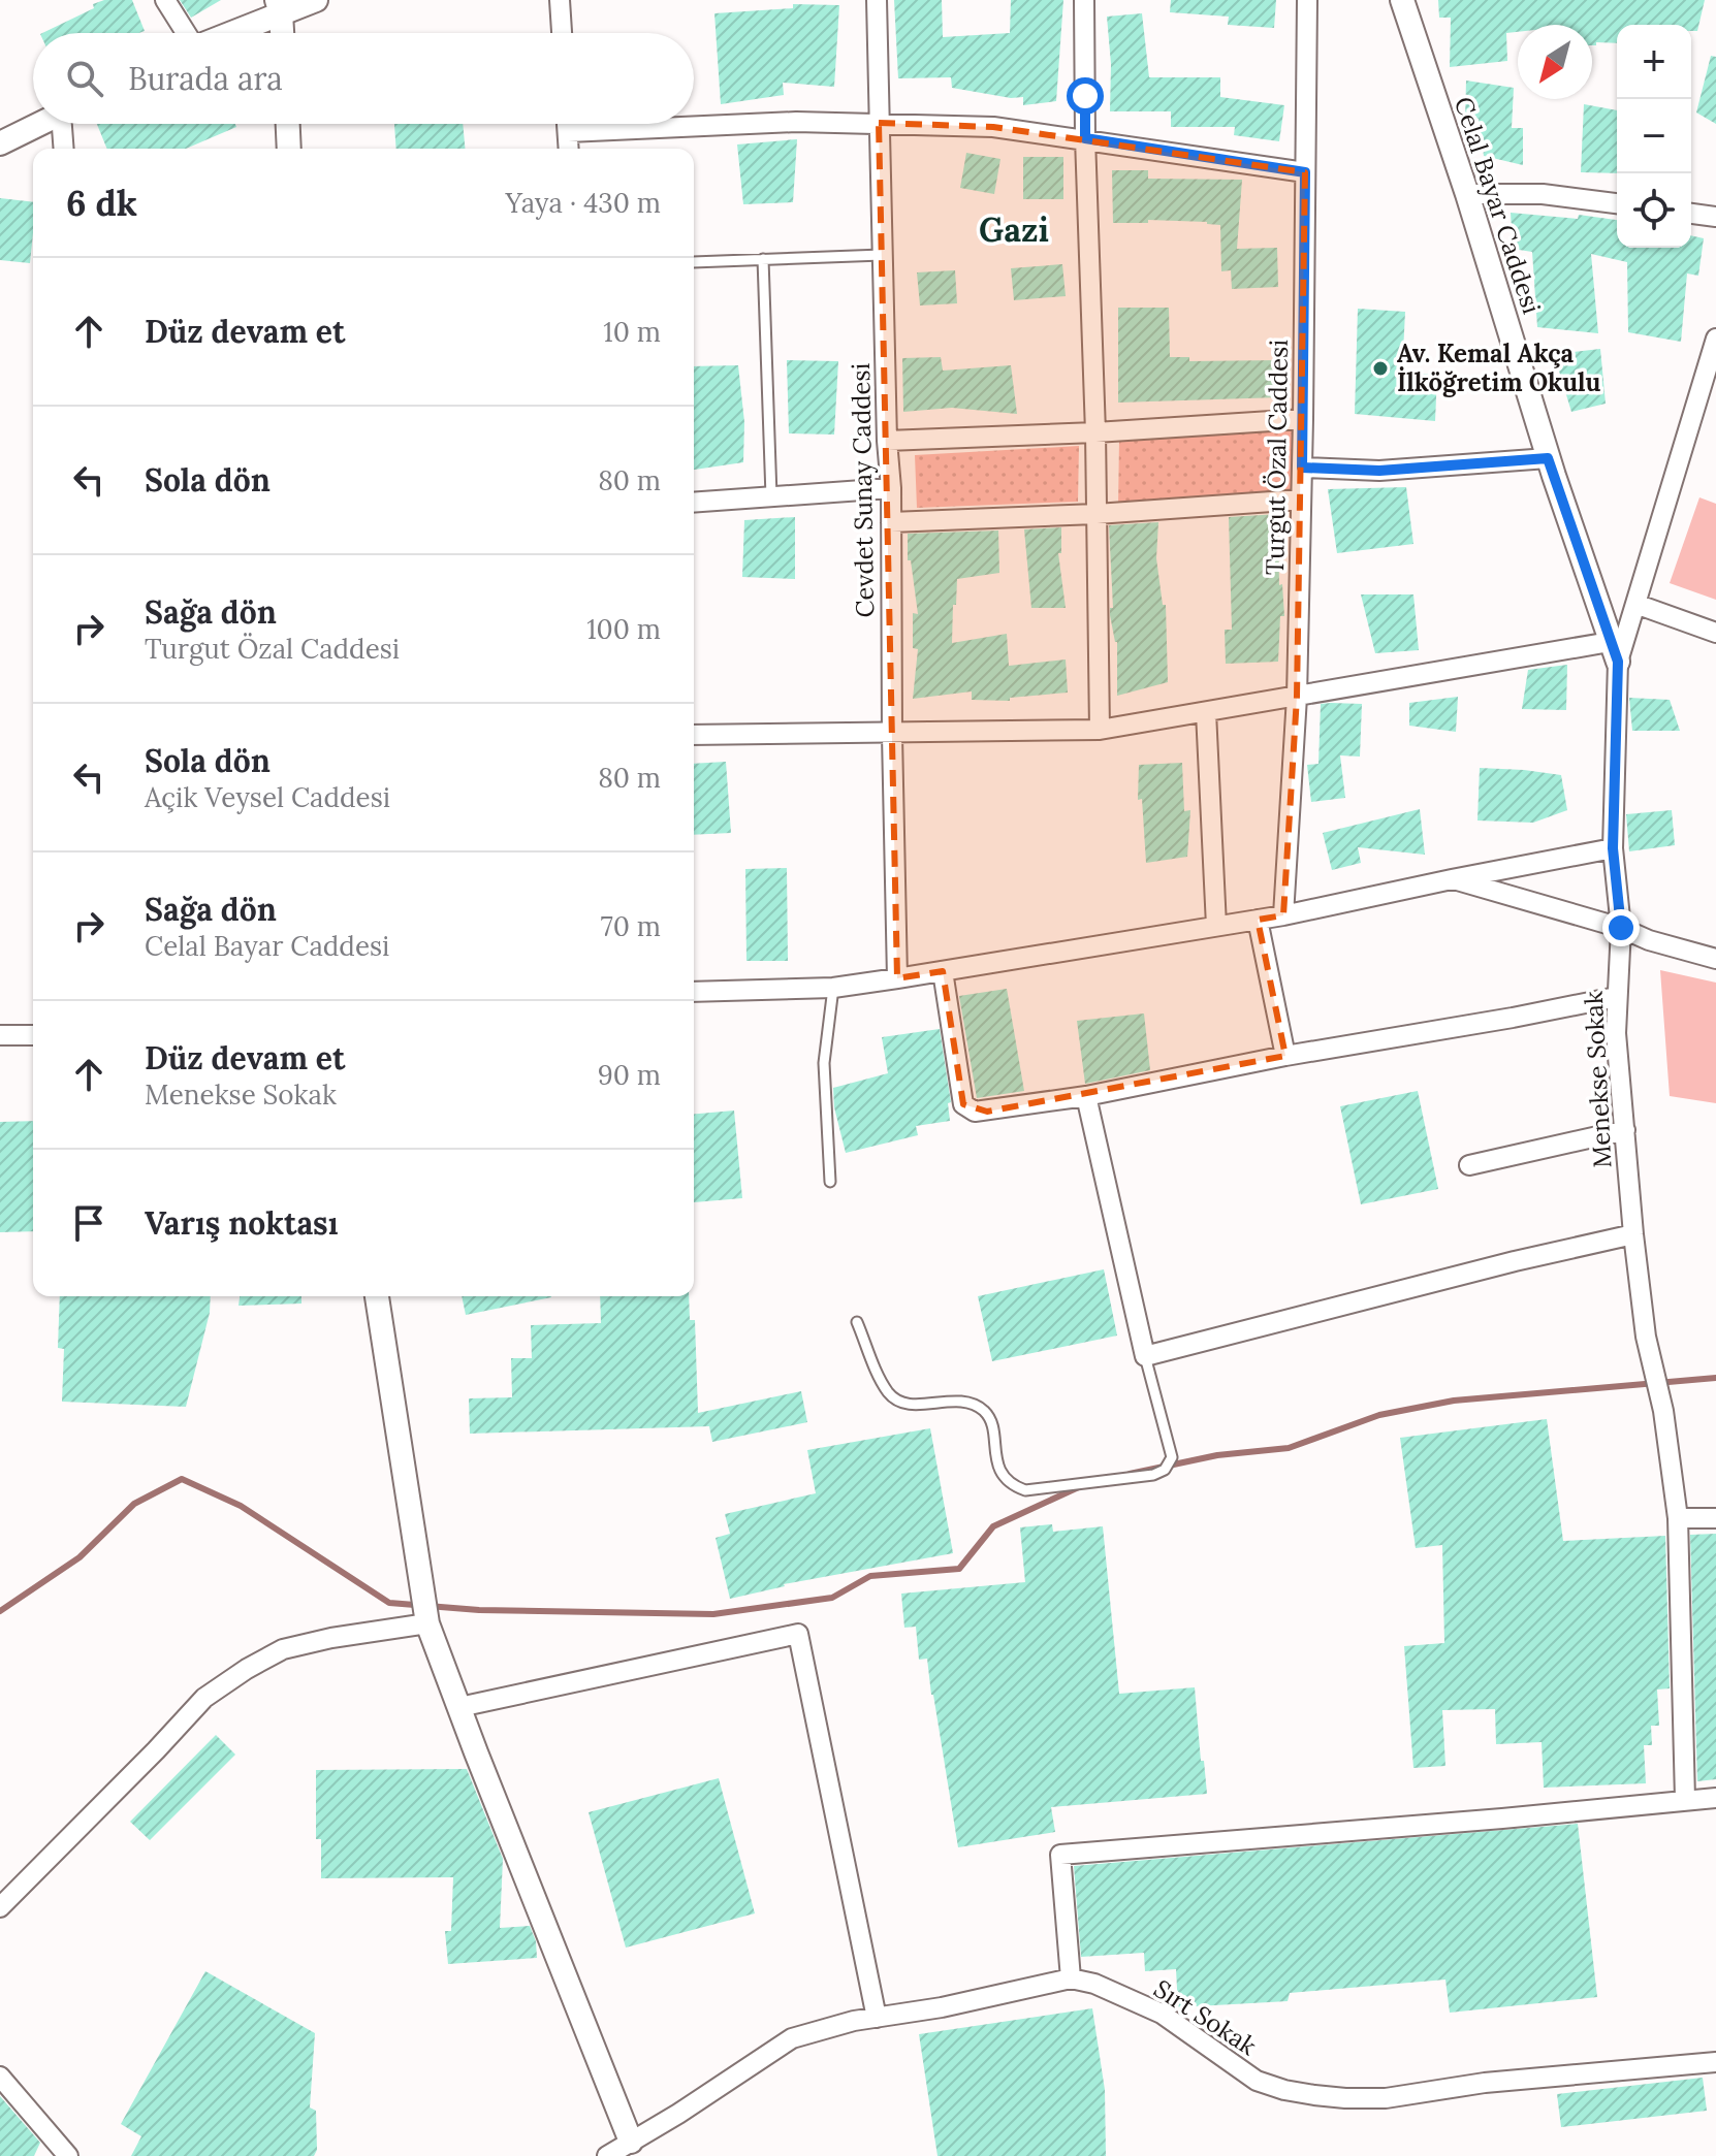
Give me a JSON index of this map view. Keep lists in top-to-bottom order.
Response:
{
  "streets": {
    "street": [
      "Celal Bayar Caddesi",
      "Turgut Özal Caddesi",
      "Cevdet Sunay Caddesi",
      "Menekse Sokak",
      "Sırt Sokak"
    ]
  },
  "crossings": [
    ["Celal Bayar Caddesi", "Menekse Sokak"]
  ],
  "districts": ["Gazi"],
  "places": ["Av. Kemal Akça İlköğretim Okulu"],
  "north": "bottom left",
  "page": {
    "map_buttons": ["+", "−"],
    "search": "Burada ara",
    "heading": ["6 dk", "Yaya · 430 m"],
    "list": [
      ["Düz devam et", "10 m"],
      ["Sola dön", "80 m"],
      ["Sağa dön", "Turgut Özal Caddesi", "100 m"],
      ["Sola dön", "Açik Veysel Caddesi", "80 m"],
      ["Sağa dön", "Celal Bayar Caddesi", "70 m"],
      ["Düz devam et", "Menekse Sokak", "90 m"],
      "Varış noktası"
    ]
  }
}
